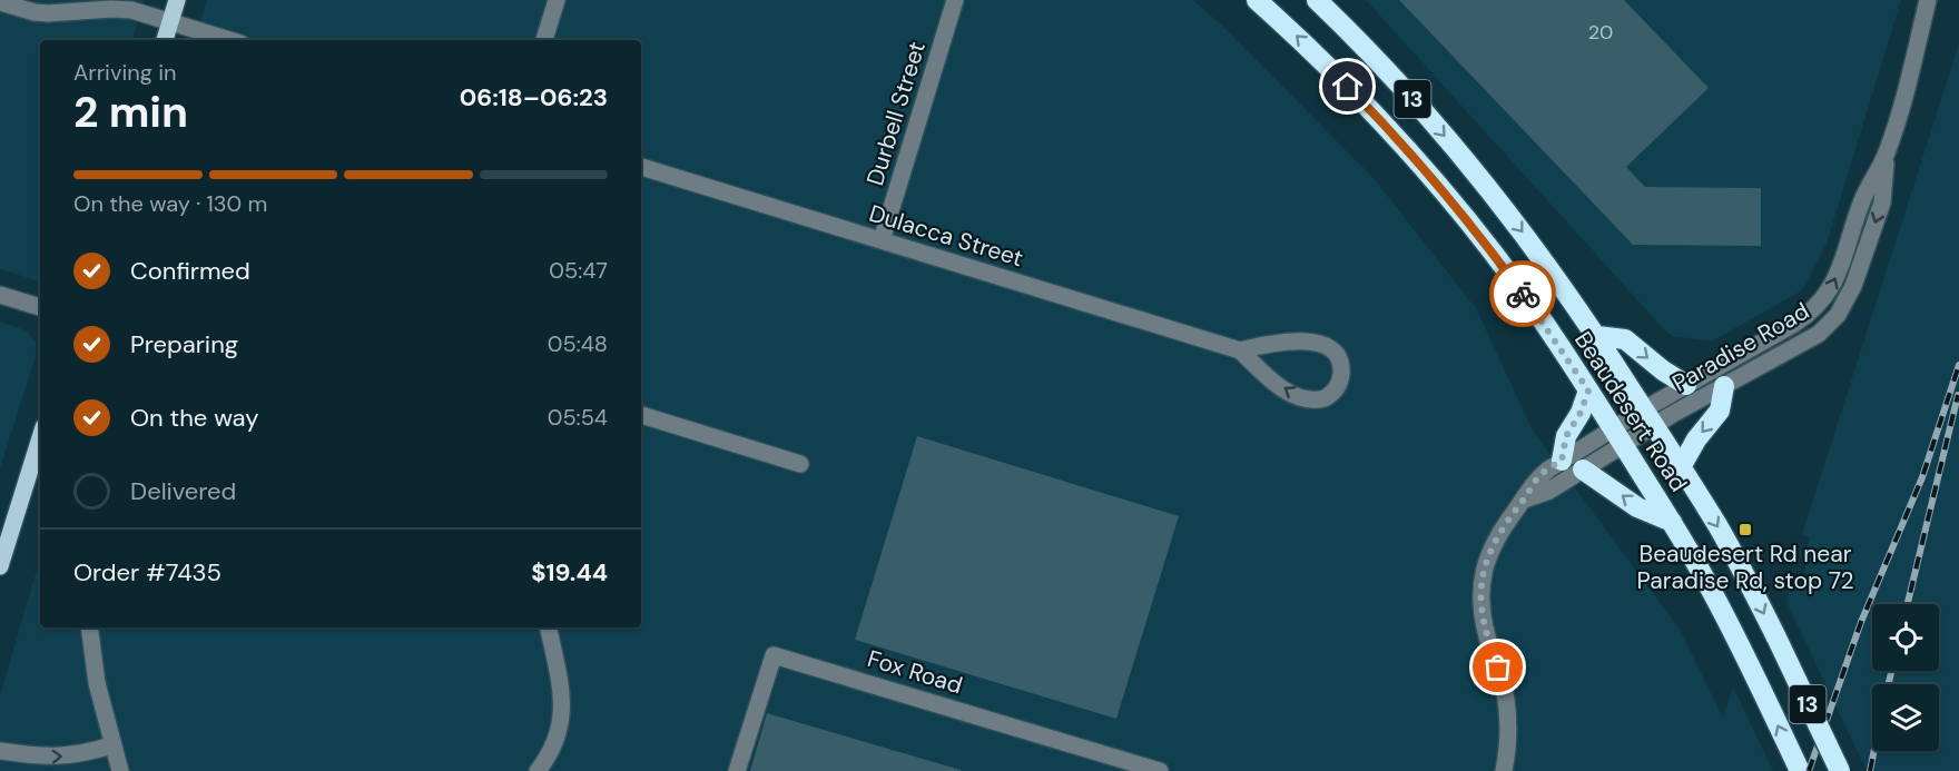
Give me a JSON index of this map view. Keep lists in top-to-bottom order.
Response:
{
  "streets": {
    "highway": ["13", "Beaudesert Road"],
    "street": [
      "Durbell Street",
      "Dulacca Street",
      "Paradise Road",
      "Fox Road"
    ]
  },
  "crossings": [
    ["Durbell Street", "Dulacca Street"],
    ["Paradise Road", "Beaudesert Road"]
  ],
  "places": {
    "transit": ["Beaudesert Rd near Paradise Rd, stop 72"]
  },
  "house_numbers": ["20"],
  "page": {
    "heading": ["2 min", "Arriving in", "06:18–06:23"],
    "panel": ["Order #7435", "$19.44"],
    "bar": "On the way · 130 m",
    "list": [
      ["Confirmed", "05:47"],
      ["Preparing", "05:48"],
      ["On the way", "05:54"],
      "Delivered"
    ]
  }
}
